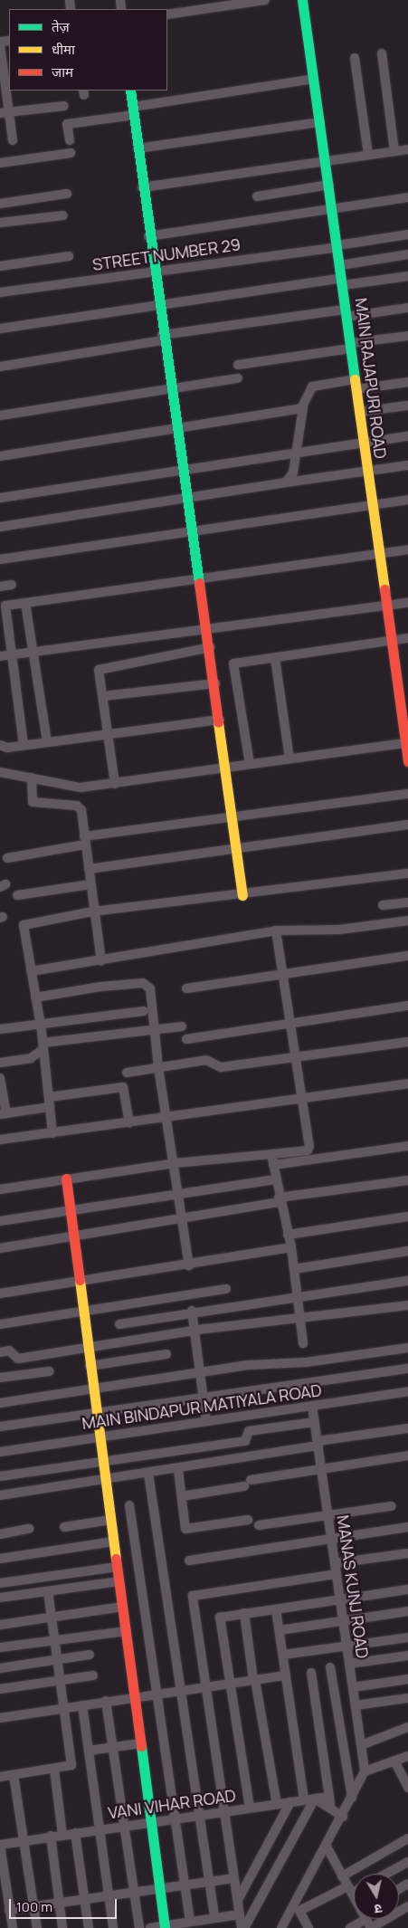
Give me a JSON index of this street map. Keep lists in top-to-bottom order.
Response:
{
  "streets": {
    "street": [
      "STREET NUMBER 29",
      "MAIN RAJAPURI ROAD",
      "MAIN BINDAPUR MATIYALA ROAD",
      "MANAS KUNJ ROAD",
      "VANI VIHAR ROAD"
    ]
  },
  "crossings": [
    ["STREET NUMBER 29", "MAIN RAJAPURI ROAD"],
    ["MAIN BINDAPUR MATIYALA ROAD", "MANAS KUNJ ROAD"]
  ],
  "legend": ["तेज़", "धीमा", "जाम"],
  "scale_bar": "100 m",
  "north": "bottom"
}
